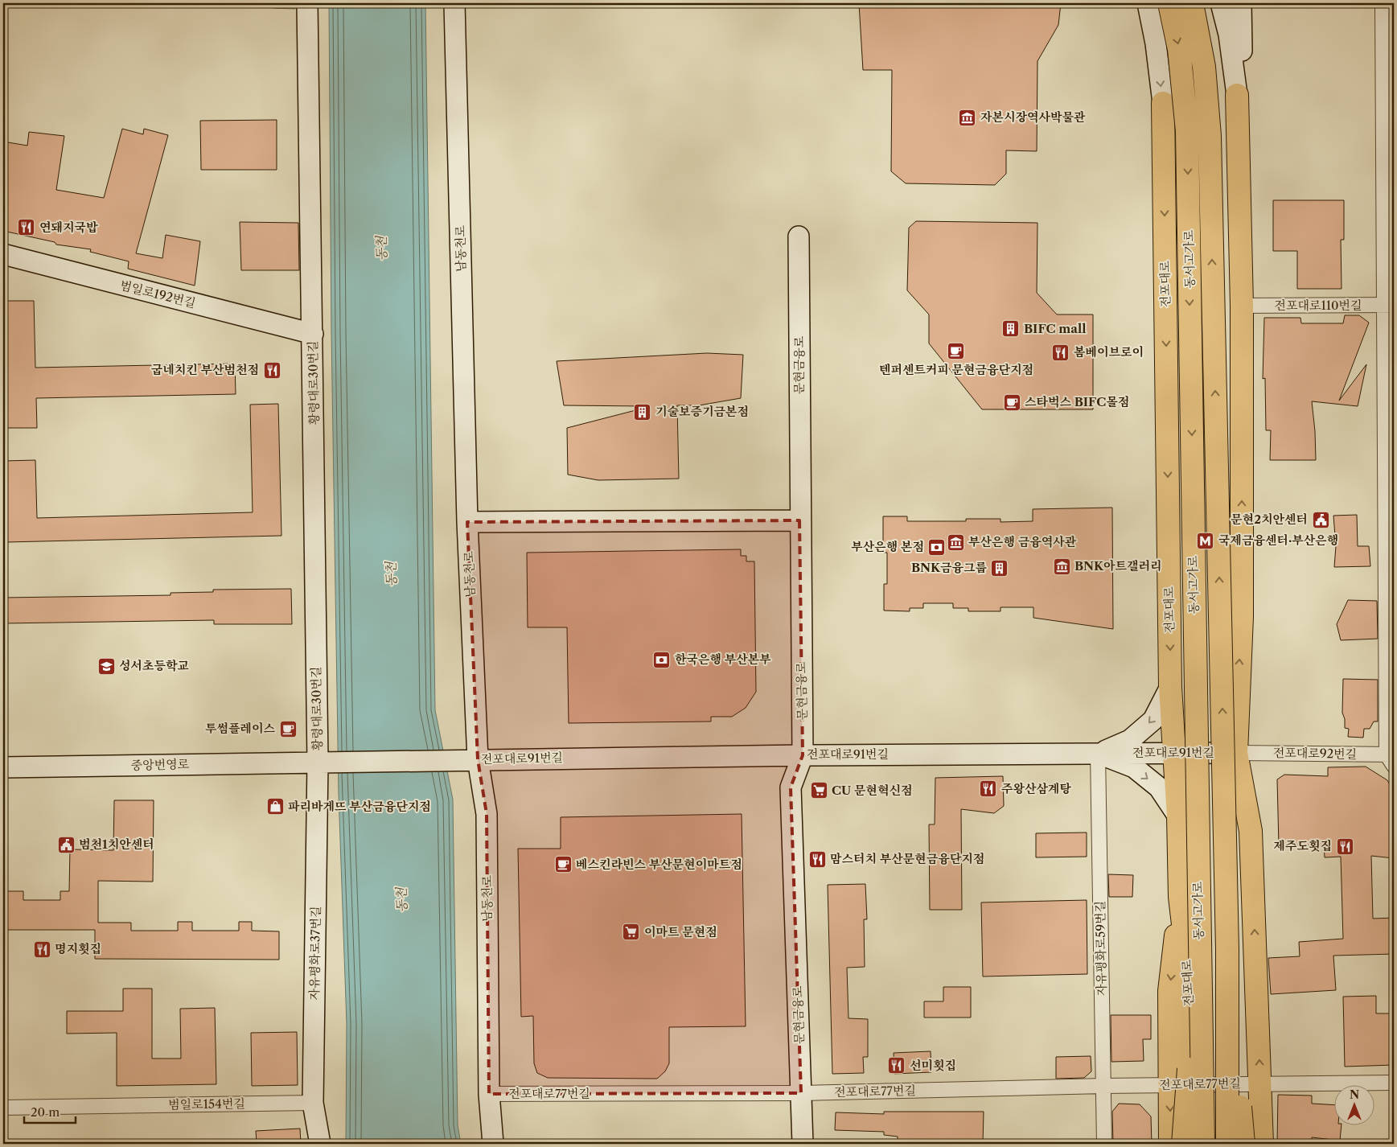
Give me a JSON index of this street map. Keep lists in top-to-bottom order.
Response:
{
  "streets": {
    "main road": ["동서고가로", "전포대로"],
    "street": [
      "남동천로",
      "범일로192번길",
      "전포대로110번길",
      "문현금융로",
      "황령대로30번길",
      "전포대로91번길",
      "전포대로92번길",
      "중앙번영로",
      "자유평화로59번길",
      "자유평화로37번길",
      "전포대로77번길",
      "범일로154번길"
    ]
  },
  "crossings": [
    ["남동천로", "전포대로91번길"],
    ["남동천로", "전포대로77번길"],
    ["전포대로", "전포대로91번길"],
    ["전포대로", "전포대로77번길"],
    ["범일로192번길", "황령대로30번길"],
    ["문현금융로", "전포대로91번길"],
    ["문현금융로", "전포대로77번길"],
    ["황령대로30번길", "전포대로91번길"],
    ["황령대로30번길", "중앙번영로"],
    ["황령대로30번길", "자유평화로37번길"],
    ["전포대로91번길", "전포대로92번길"],
    ["전포대로91번길", "중앙번영로"],
    ["전포대로91번길", "자유평화로59번길"],
    ["전포대로91번길", "자유평화로37번길"],
    ["중앙번영로", "자유평화로37번길"],
    ["자유평화로59번길", "전포대로77번길"],
    ["자유평화로37번길", "범일로154번길"]
  ],
  "one_way": ["전포대로"],
  "water": ["동천"],
  "places": {
    "museum": ["자본시장역사박물관", "부산은행 금융역사관", "BNK아트갤러리"],
    "restaurant": [
      "연돼지국밥",
      "봄베이브로이",
      "굽네치킨 부산범천점",
      "주왕산삼계탕",
      "제주도횟집",
      "맘스터치 부산문현금융단지점",
      "명지횟집",
      "선미횟집"
    ],
    "building": ["BIFC mall", "기술보증기금본점", "BNK금융그룹"],
    "cafe": [
      "텐퍼센트커피 문현금융단지점",
      "스타벅스 BIFC몰점",
      "투썸플레이스",
      "베스킨라빈스 부산문현이마트점"
    ],
    "public building": ["문현2치안센터", "범천1치안센터"],
    "metro station": ["국제금융센터·부산은행"],
    "bank": ["부산은행 본점", "한국은행 부산본부"],
    "school or university": ["성서초등학교"],
    "supermarket": ["CU 문현혁신점", "이마트 문현점"],
    "shop": ["파리바게뜨 부산금융단지점"]
  },
  "scale_bar": "20 m",
  "north": "top"
}
